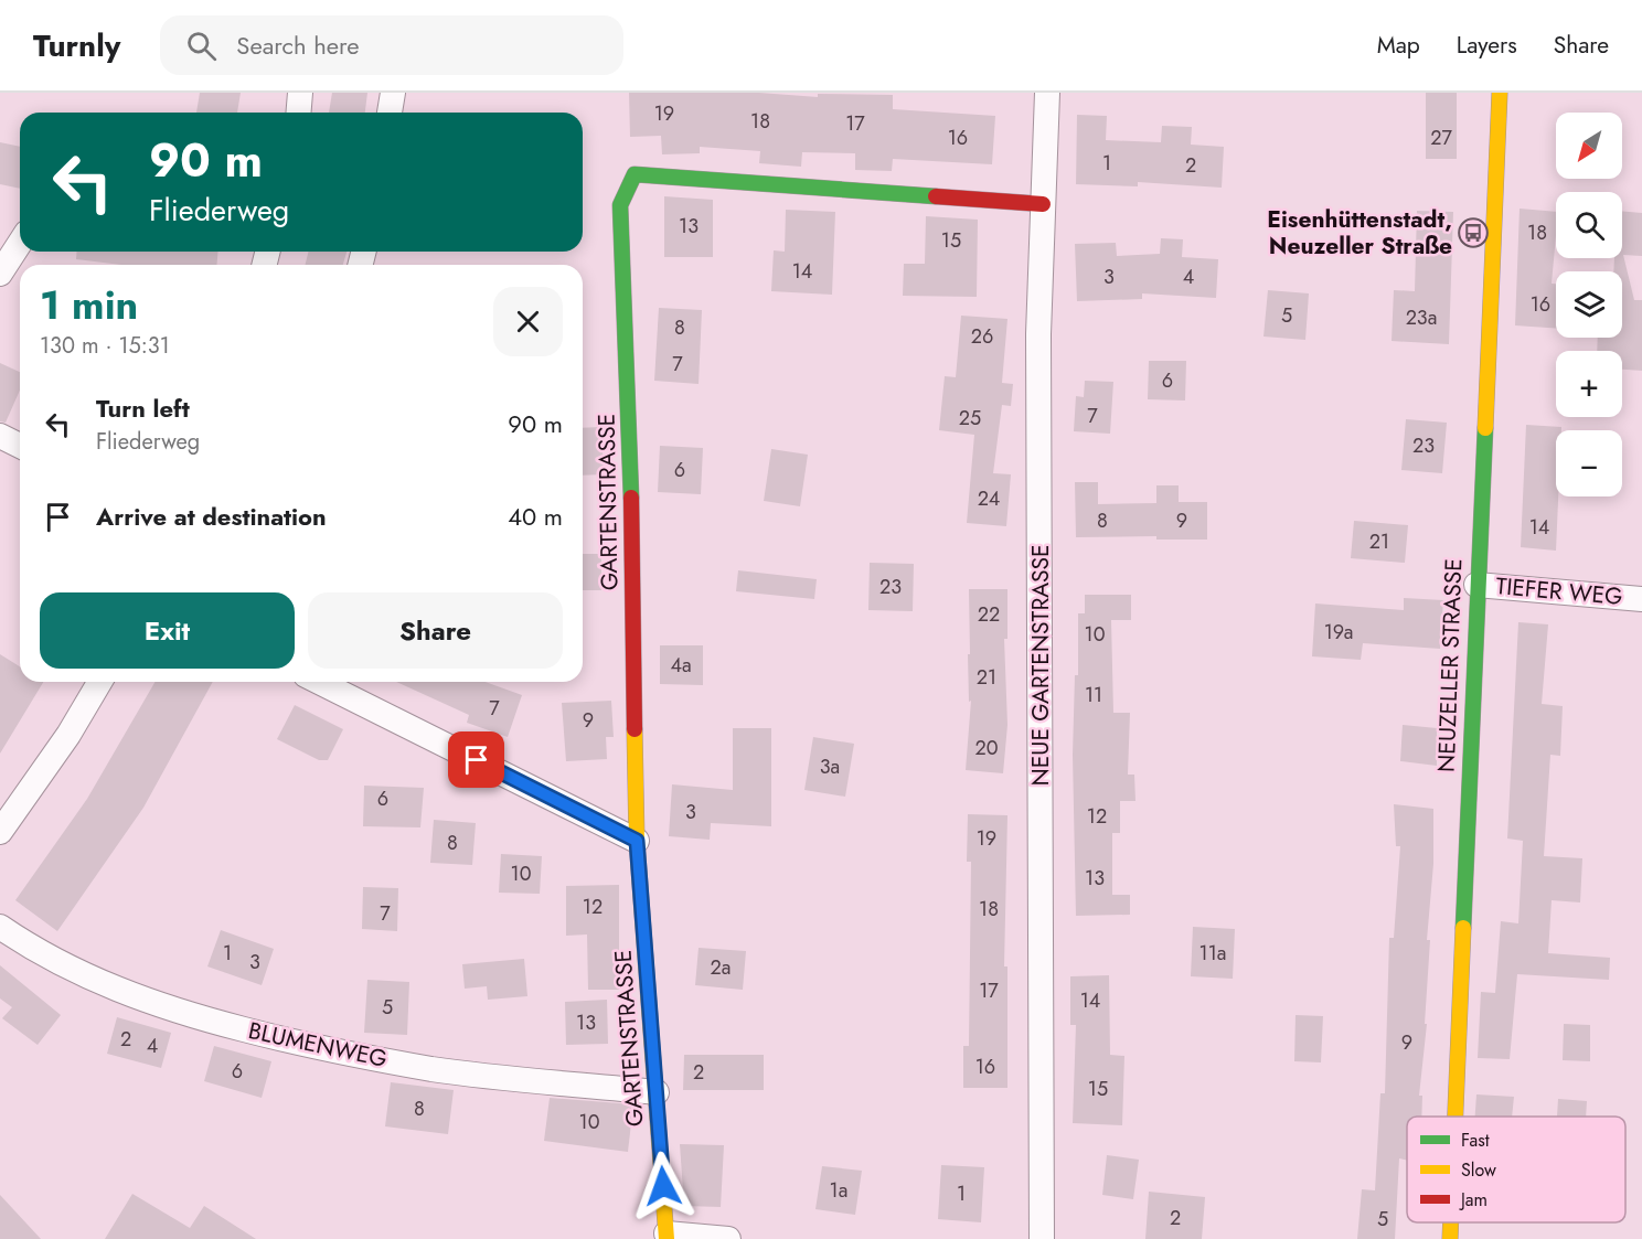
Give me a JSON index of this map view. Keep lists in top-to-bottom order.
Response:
{
  "streets": {
    "street": [
      "GARTENSTRASSE",
      "TIEFER WEG",
      "NEUE GARTENSTRASSE",
      "NEUZELLER STRASSE",
      "BLUMENWEG"
    ]
  },
  "crossings": [
    ["GARTENSTRASSE", "NEUE GARTENSTRASSE"],
    ["GARTENSTRASSE", "BLUMENWEG"],
    ["TIEFER WEG", "NEUZELLER STRASSE"]
  ],
  "places": {
    "bus stop": ["Eisenhüttenstadt, Neuzeller Straße"]
  },
  "house_numbers": [
    "19",
    "18",
    "17",
    "16",
    "27",
    "1",
    "2",
    "13",
    "18",
    "15",
    "14",
    "3",
    "4",
    "16",
    "5",
    "23a",
    "8",
    "26",
    "7",
    "6",
    "7",
    "25",
    "23",
    "6",
    "24",
    "8",
    "9",
    "14",
    "21",
    "23",
    "22",
    "19a",
    "10",
    "4a",
    "21",
    "11",
    "7",
    "9",
    "20",
    "3a",
    "6",
    "3",
    "12",
    "19",
    "8",
    "10",
    "13",
    "12",
    "18",
    "7",
    "1",
    "11a",
    "3",
    "2a",
    "17",
    "14",
    "5",
    "13",
    "2",
    "9",
    "4",
    "16",
    "6",
    "2",
    "15",
    "8",
    "10",
    "1a",
    "1",
    "2",
    "5"
  ],
  "legend": ["Fast", "Slow", "Jam"],
  "north": "bottom left",
  "page": {
    "header": "Turnly",
    "search": "Search here",
    "nav": ["Map", "Layers", "Share"],
    "map_buttons": ["+", "−"],
    "turn": ["90 m", "Fliederweg"],
    "heading": ["1 min", "130 m · 15:31"],
    "list": [
      {
        "name": "Turn left",
        "note": "Fliederweg",
        "value": "90 m"
      },
      {
        "name": "Arrive at destination",
        "value": "40 m"
      }
    ],
    "buttons": ["Exit", "Share"]
  }
}
